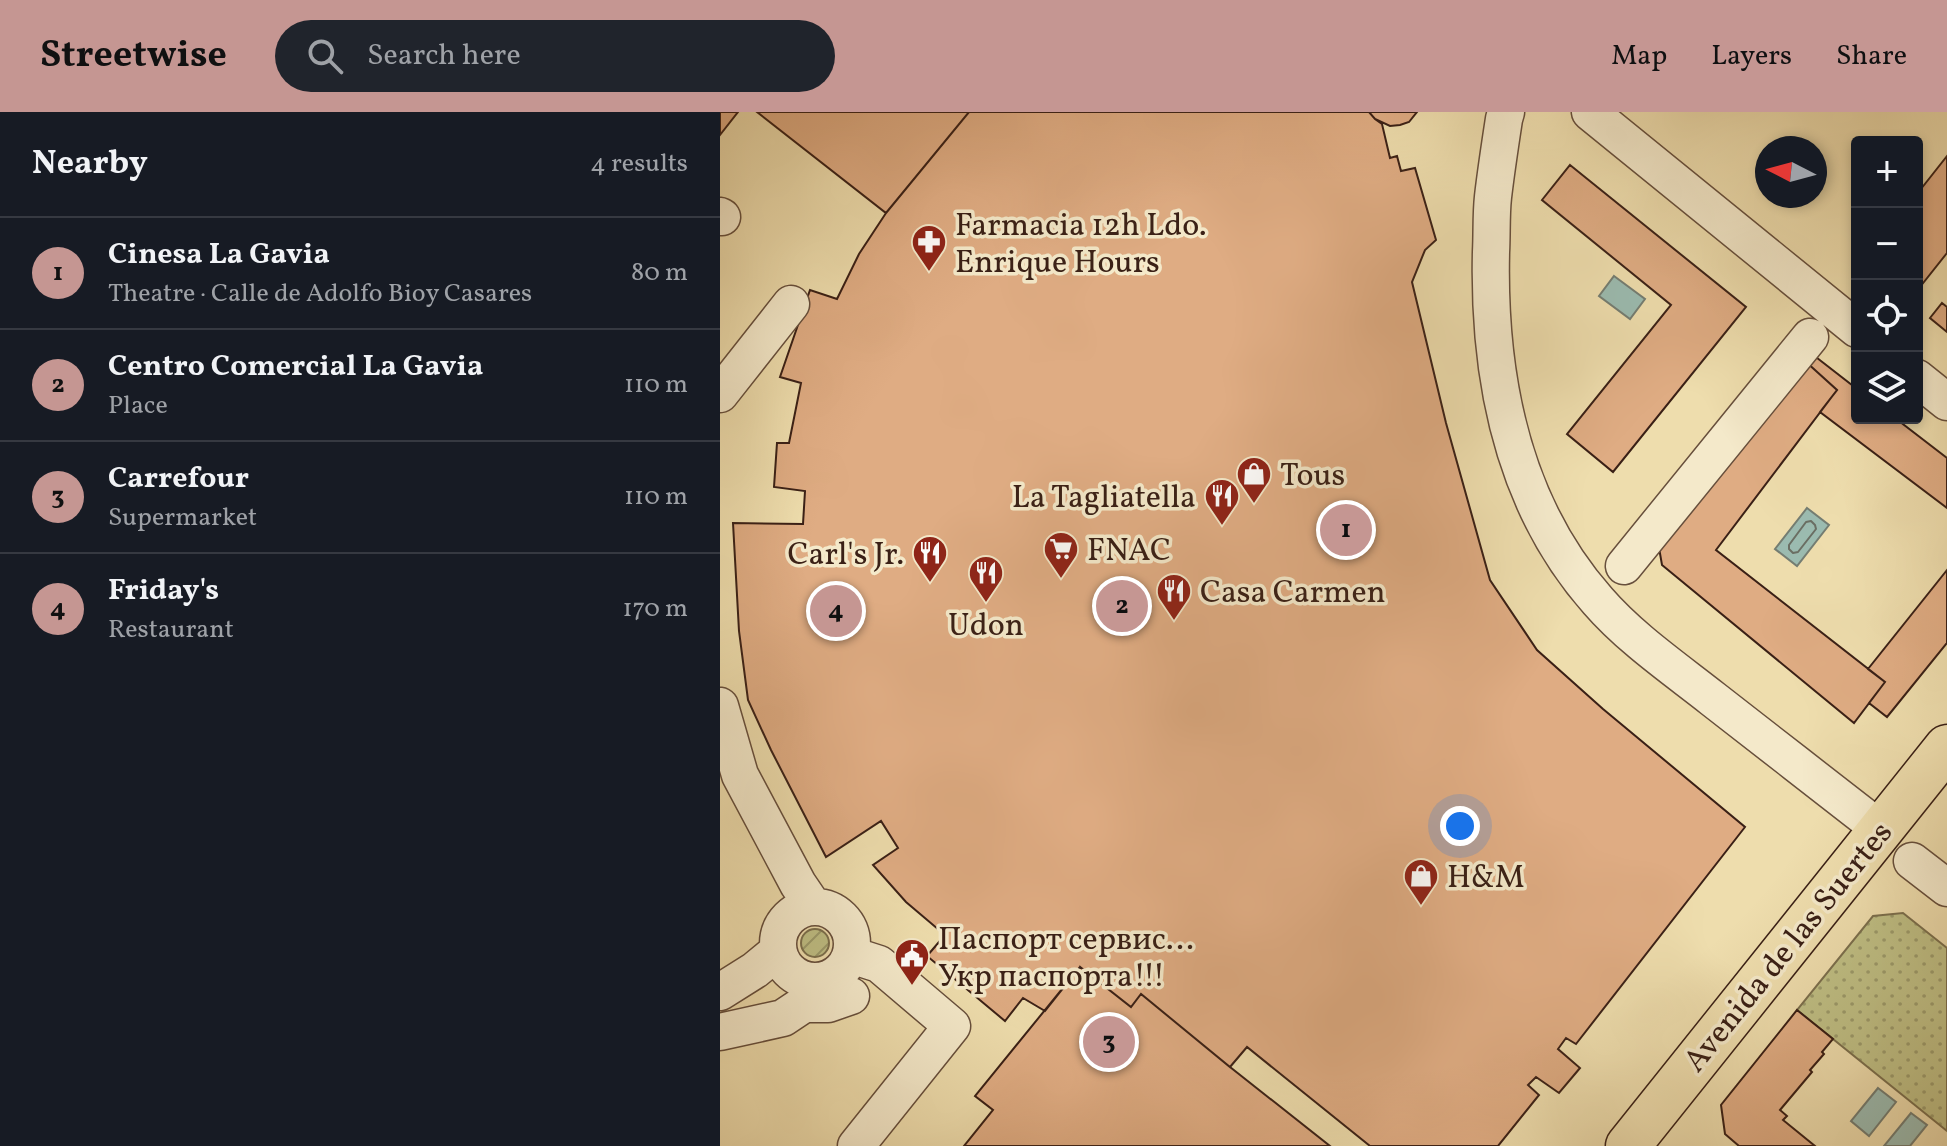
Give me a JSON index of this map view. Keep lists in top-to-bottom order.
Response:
{
  "streets": {
    "main road": ["Avenida de las Suertes"]
  },
  "places": {
    "pharmacy": ["Farmacia 12h Ldo. Enrique Hours"],
    "shop": ["Tous", "H&M"],
    "restaurant": [
      "La Tagliatella",
      "Carl's Jr.",
      "Udon",
      "Casa Carmen"
    ],
    "supermarket": ["FNAC"],
    "public building": ["Паспорт сервис... Укр паспорта!!!"]
  },
  "north": "left",
  "page": {
    "header": "Streetwise",
    "search": "Search here",
    "nav": ["Map", "Layers", "Share"],
    "heading": ["Nearby", "4 results"],
    "map_buttons": ["+", "−"],
    "list": [
      {
        "mark": "1",
        "name": "Cinesa La Gavia",
        "note": "Theatre · Calle de Adolfo Bioy Casares",
        "value": "80 m"
      },
      {
        "mark": "2",
        "name": "Centro Comercial La Gavia",
        "note": "Place",
        "value": "110 m"
      },
      {
        "mark": "3",
        "name": "Carrefour",
        "note": "Supermarket",
        "value": "110 m"
      },
      {
        "mark": "4",
        "name": "Friday's",
        "note": "Restaurant",
        "value": "170 m"
      }
    ],
    "pins": [
      "1",
      "2",
      "4",
      "3"
    ]
  }
}
